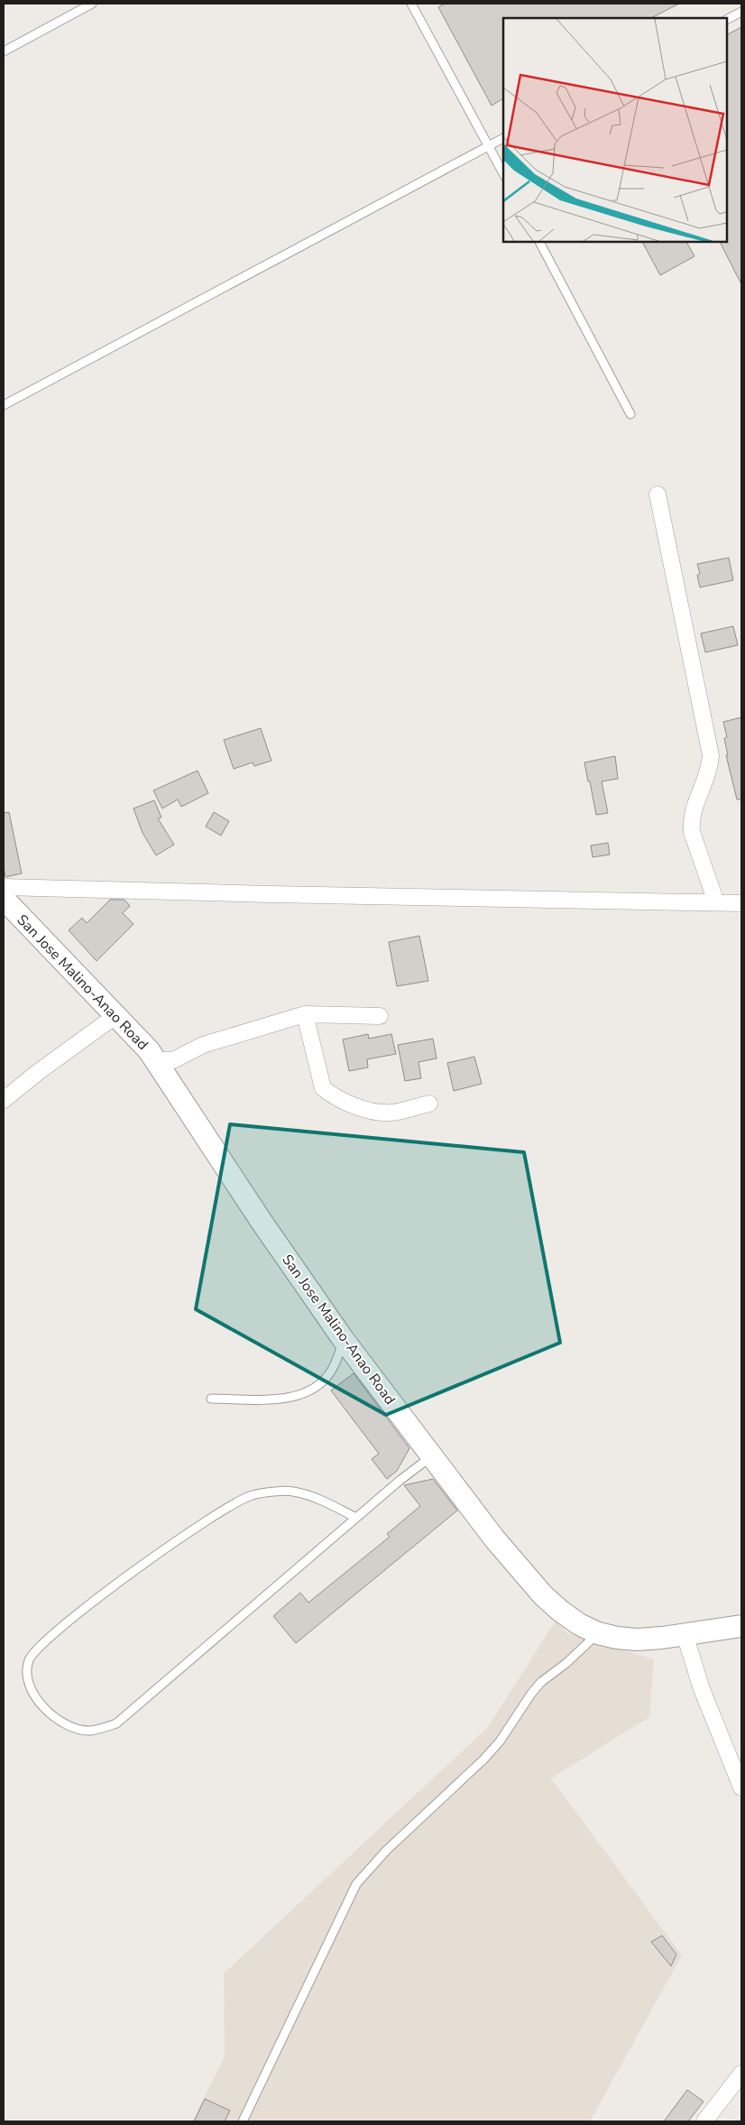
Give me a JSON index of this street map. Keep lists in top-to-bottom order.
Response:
{
  "streets": {
    "main road": ["San Jose Malino-Anao Road"]
  }
}
